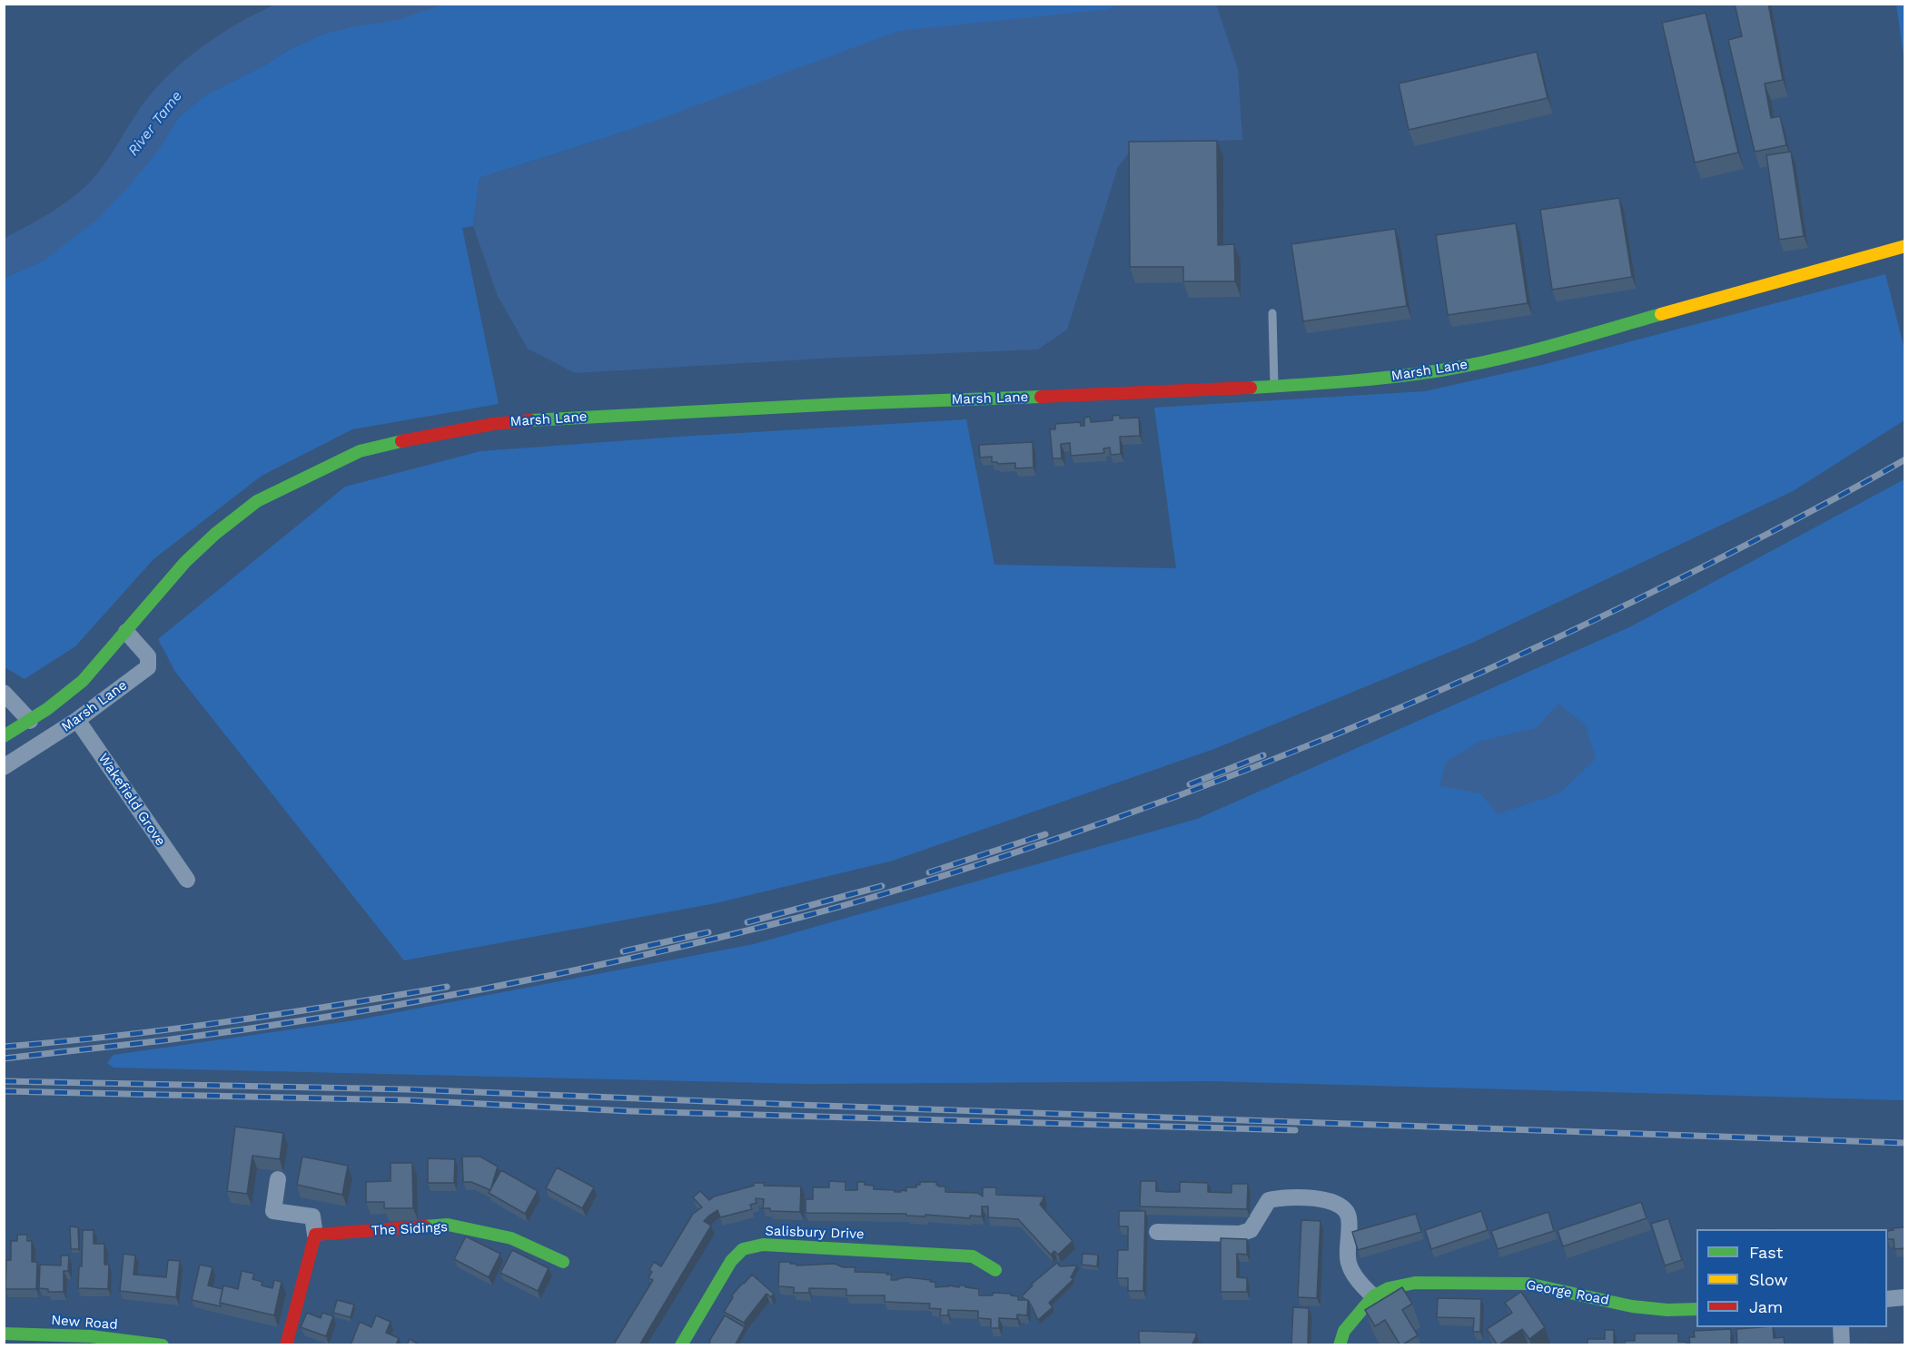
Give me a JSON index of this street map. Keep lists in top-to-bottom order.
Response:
{
  "streets": {
    "main road": [
      "Marsh Lane",
      "The Sidings",
      "Salisbury Drive",
      "George Road",
      "New Road"
    ],
    "street": ["Wakefield Grove"]
  },
  "crossings": [
    ["Marsh Lane", "Wakefield Grove"]
  ],
  "water": ["River Tame"],
  "legend": ["Fast", "Slow", "Jam"]
}
